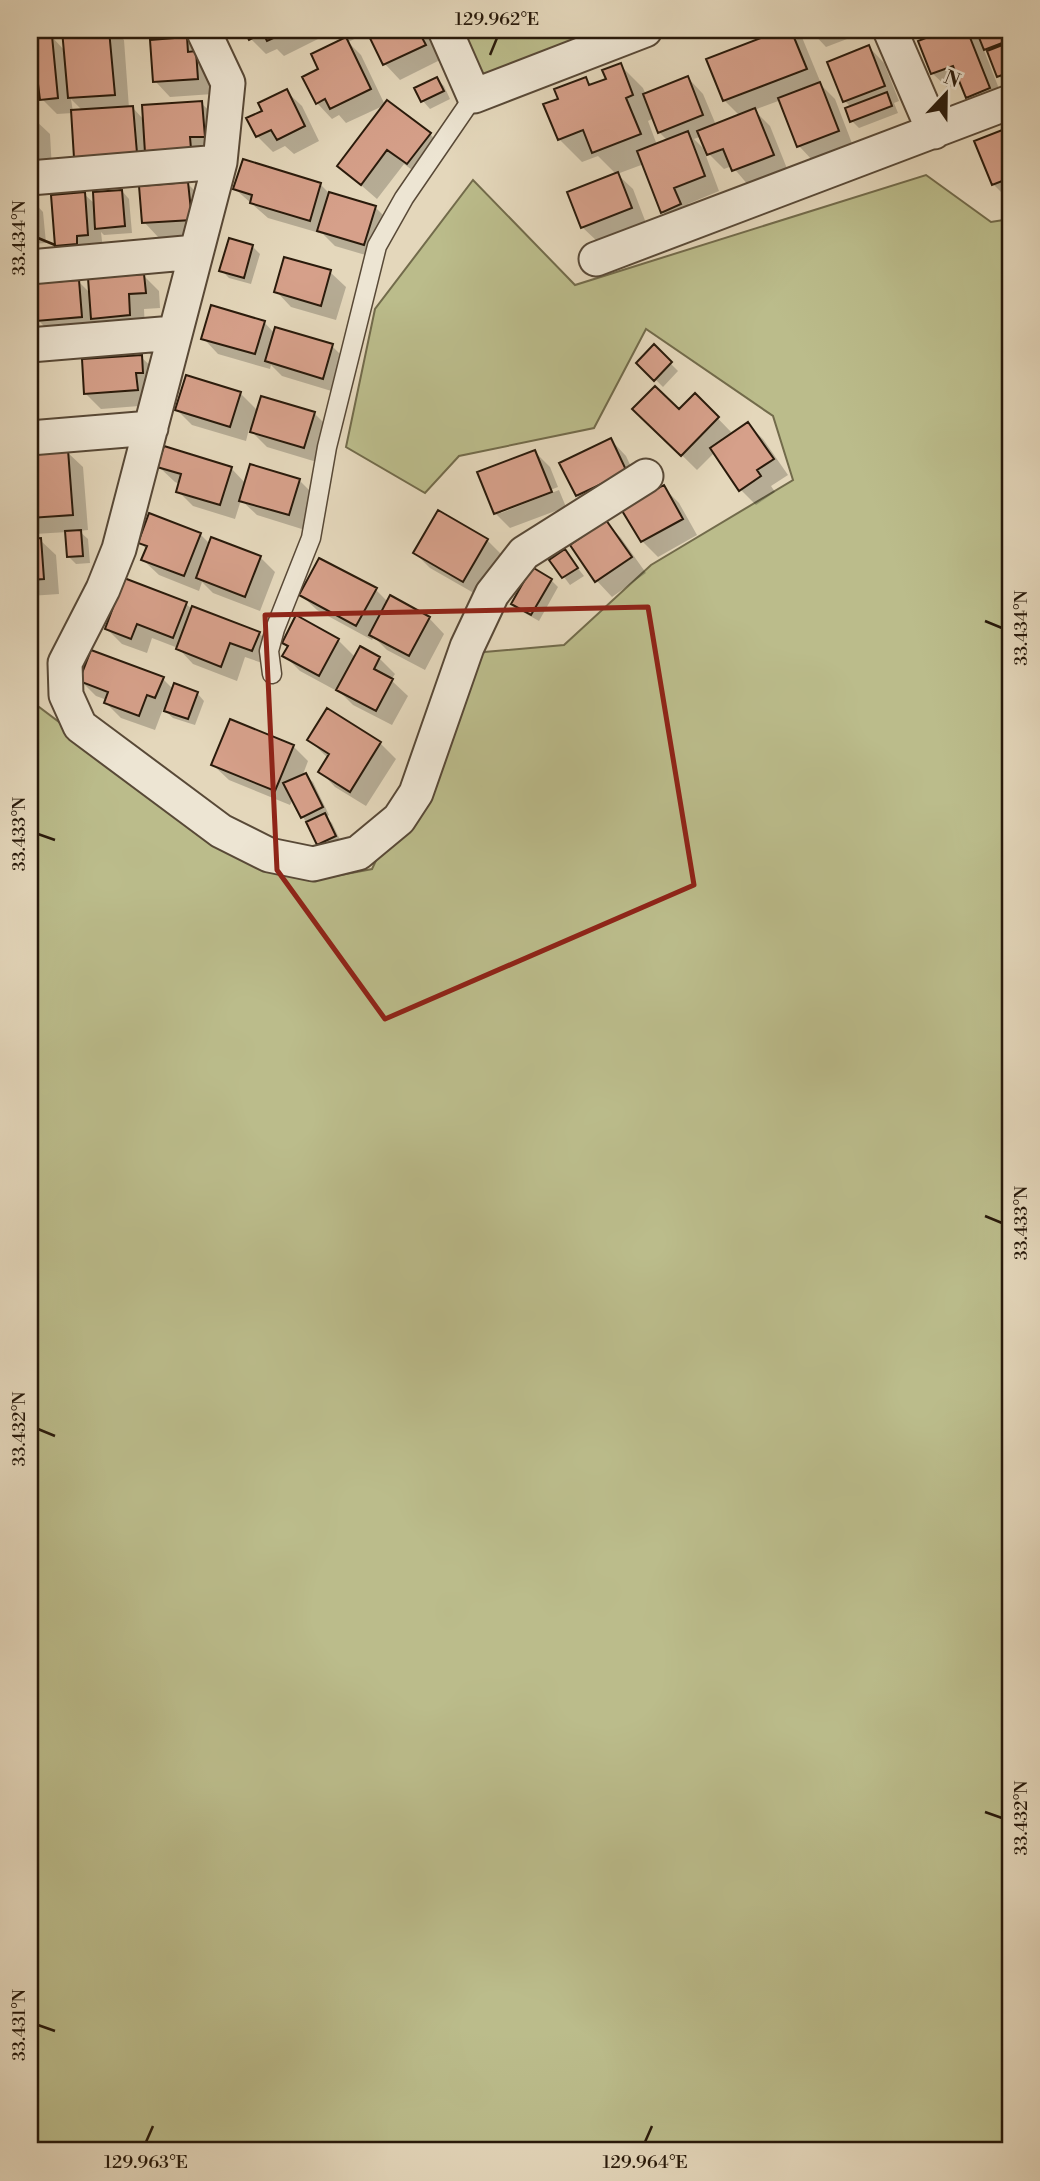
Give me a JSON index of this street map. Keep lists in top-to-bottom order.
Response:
{
  "north": "top",
  "coordinates": [
    "129.962°E",
    "33.434°N",
    "33.433°N",
    "33.432°N",
    "33.431°N",
    "129.963°E",
    "129.964°E"
  ]
}
